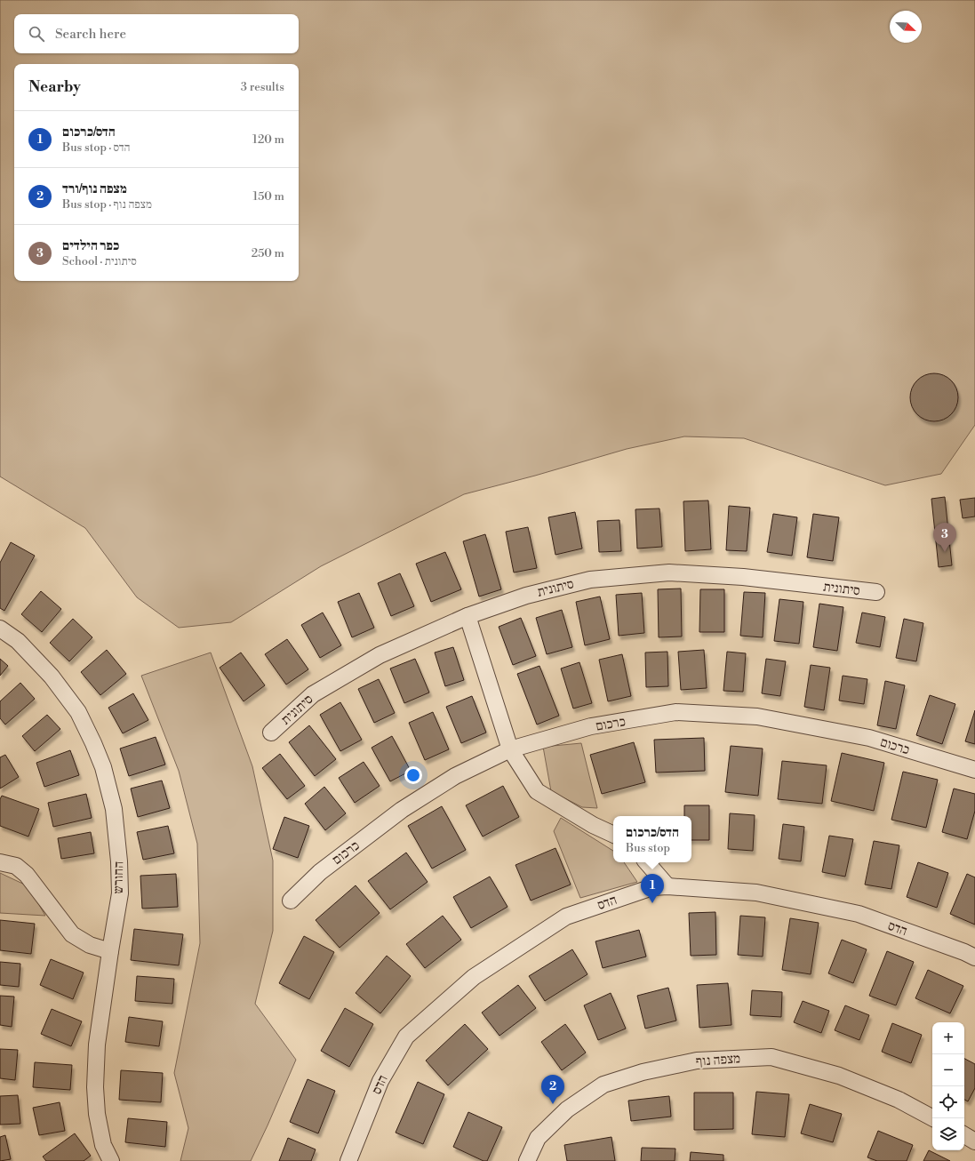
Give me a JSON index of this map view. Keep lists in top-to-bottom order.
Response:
{
  "streets": {
    "street": [
      "סיתונית",
      "כרכום",
      "החורש",
      "הדס",
      "מצפה נוף"
    ]
  },
  "north": "bottom right",
  "page": {
    "search": "Search here",
    "heading": ["Nearby", "3 results"],
    "list": [
      {
        "mark": "1",
        "name": "הדס/כרכום",
        "note": "Bus stop · הדס",
        "value": "120 m"
      },
      {
        "mark": "2",
        "name": "מצפה נוף/ורד",
        "note": "Bus stop · מצפה נוף",
        "value": "150 m"
      },
      {
        "mark": "3",
        "name": "כפר הילדים",
        "note": "School · סיתונית",
        "value": "250 m"
      }
    ],
    "pins": ["3", "1", "2"],
    "popup": ["הדס/כרכום", "Bus stop"],
    "map_buttons": ["+", "−"]
  }
}
